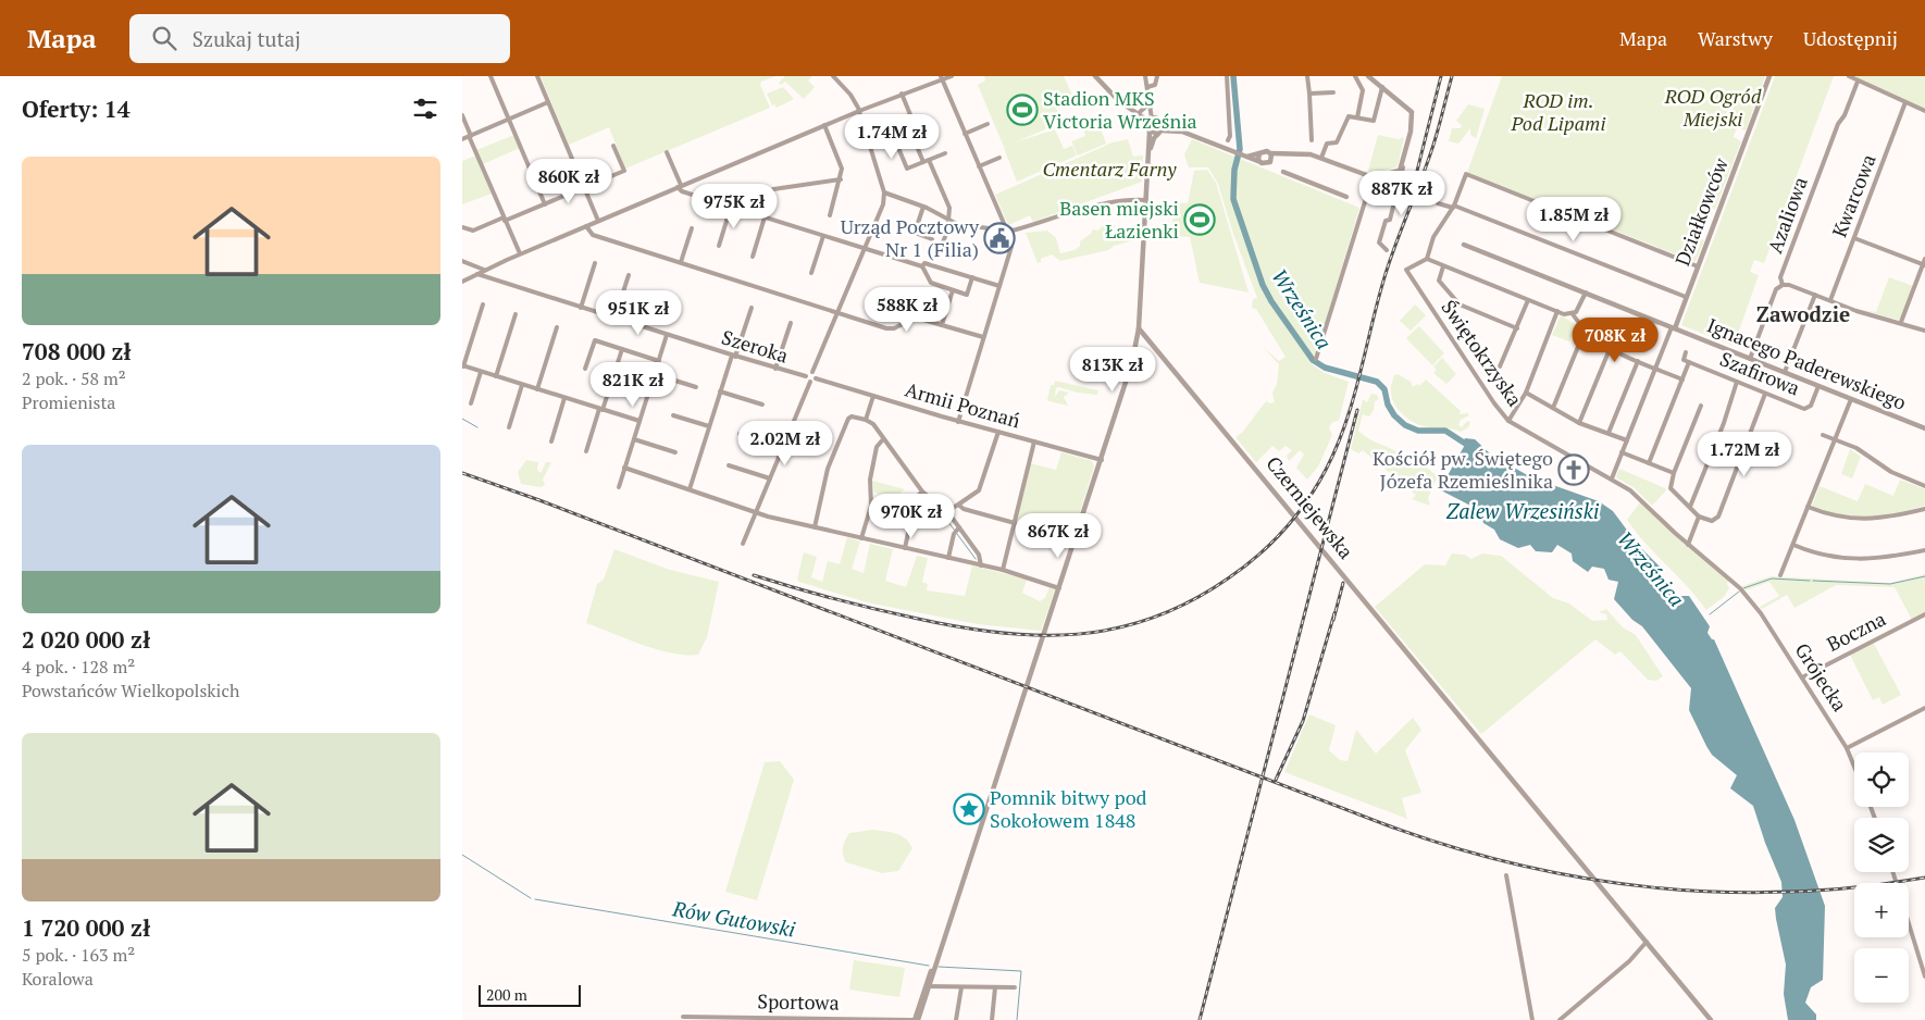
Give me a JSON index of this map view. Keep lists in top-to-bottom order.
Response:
{
  "streets": {
    "street": [
      "Kwarcowa",
      "Działkowców",
      "Azaliowa",
      "Szeroka",
      "Świętokrzyska",
      "Ignacego Paderewskiego",
      "Szafirowa",
      "Armii Poznań",
      "Czerniejewska",
      "Boczna",
      "Grójecka",
      "Sportowa"
    ]
  },
  "crossings": [
    ["Działkowców", "Ignacego Paderewskiego"],
    ["Azaliowa", "Ignacego Paderewskiego"],
    ["Świętokrzyska", "Grójecka"],
    ["Ignacego Paderewskiego", "Szafirowa"],
    ["Boczna", "Grójecka"]
  ],
  "districts": ["Zawodzie"],
  "water": ["Wrześnica", "Zalew Wrzesiński", "Rów Gutowski"],
  "parks": ["ROD Ogród Miejski", "ROD im. Pod Lipami", "Cmentarz Farny"],
  "places": {
    "sports": ["Stadion MKS Victoria Września", "Basen miejski Łazienki"],
    "public building": ["Urząd Pocztowy Nr 1 (Filia)"],
    "church": ["Kościół pw. Świętego Józefa Rzemieślnika"],
    "place": ["Pomnik bitwy pod Sokołowem 1848"]
  },
  "scale_bar": "200 m",
  "page": {
    "header": "Mapa",
    "search": "Szukaj tutaj",
    "nav": ["Mapa", "Warstwy", "Udostępnij"],
    "heading": "Oferty: 14",
    "price": [
      "1.74M zł",
      "860K zł",
      "887K zł",
      "975K zł",
      "1.85M zł",
      "588K zł",
      "951K zł",
      "708K zł",
      "813K zł",
      "821K zł",
      "2.02M zł",
      "1.72M zł",
      "970K zł",
      "867K zł"
    ],
    "list": [
      {
        "name": "708 000 zł",
        "note": "2 pok. · 58 m² · Promienista"
      },
      {
        "name": "2 020 000 zł",
        "note": "4 pok. · 128 m² · Powstańców Wielkopolskich"
      },
      {
        "name": "1 720 000 zł",
        "note": "5 pok. · 163 m² · Koralowa"
      }
    ],
    "map_buttons": ["+", "−"],
    "scale": "200 m"
  }
}
